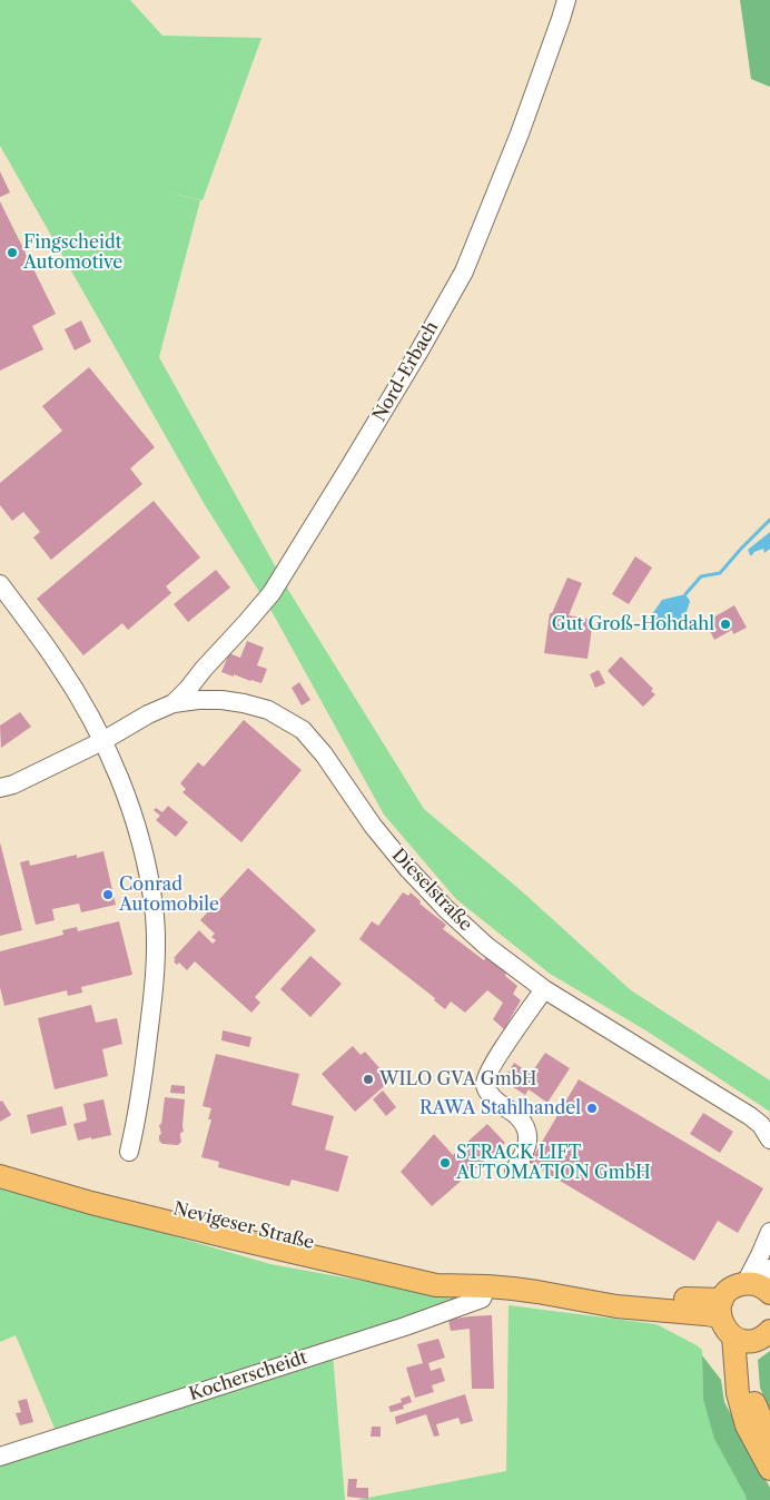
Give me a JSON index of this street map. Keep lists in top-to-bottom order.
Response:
{
  "streets": {
    "main road": ["Nevigeser Straße"],
    "street": ["Nord-Erbach", "Dieselstraße", "Kocherscheidt"]
  },
  "crossings": [
    ["Nord-Erbach", "Dieselstraße"],
    ["Nevigeser Straße", "Kocherscheidt"]
  ],
  "places": [
    "Fingscheidt Automotive",
    "Gut Groß-Hohdahl",
    "Conrad Automobile",
    "WILO GVA GmbH",
    "RAWA Stahlhandel",
    "STRACK LIFT AUTOMATION GmbH"
  ]
}
